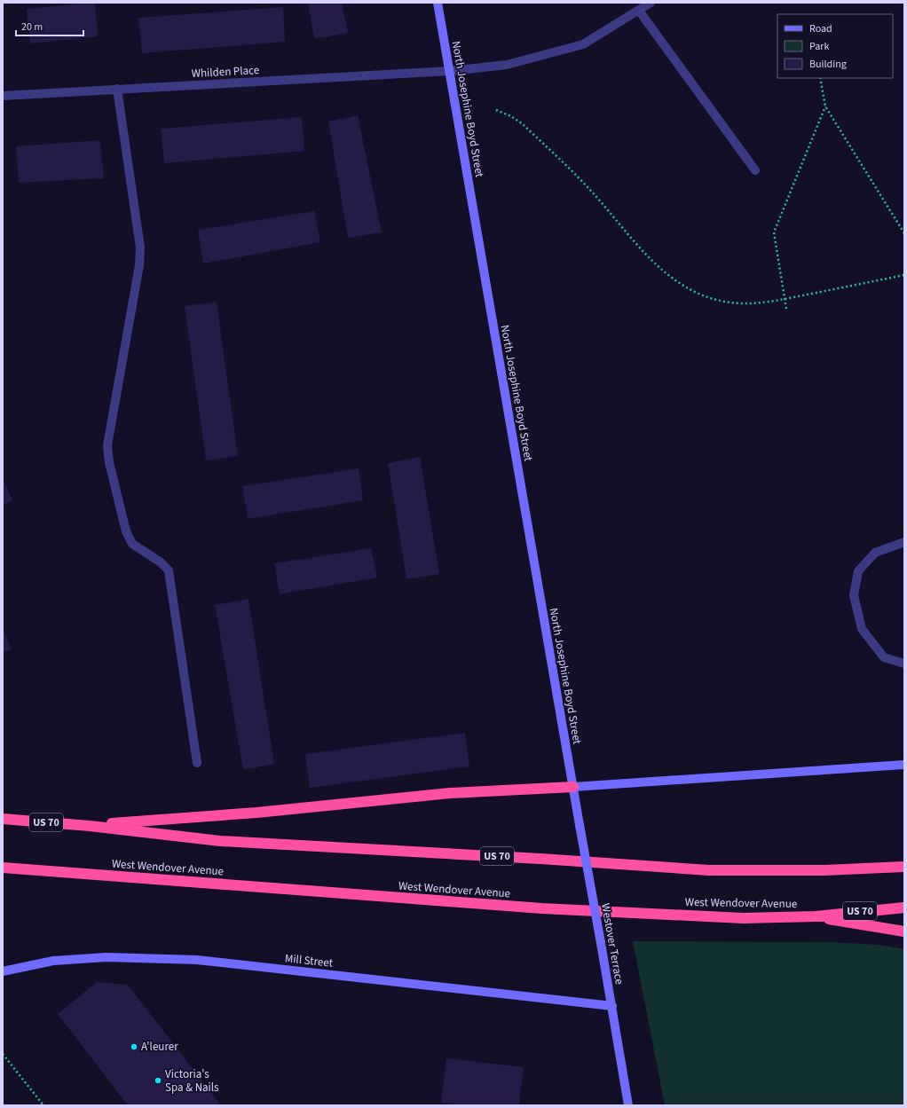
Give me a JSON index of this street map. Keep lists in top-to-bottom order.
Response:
{
  "streets": {
    "highway": ["US 70", "West Wendover Avenue"],
    "main road": ["North Josephine Boyd Street", "Westover Terrace", "Mill Street"],
    "street": ["Whilden Place"]
  },
  "crossings": [
    ["Whilden Place", "North Josephine Boyd Street"],
    ["North Josephine Boyd Street", "Westover Terrace"],
    ["Westover Terrace", "Mill Street"]
  ],
  "places": ["A'leurer", "Victoria's Spa & Nails"],
  "legend": ["Road", "Park", "Building"],
  "scale_bar": "20 m"
}
